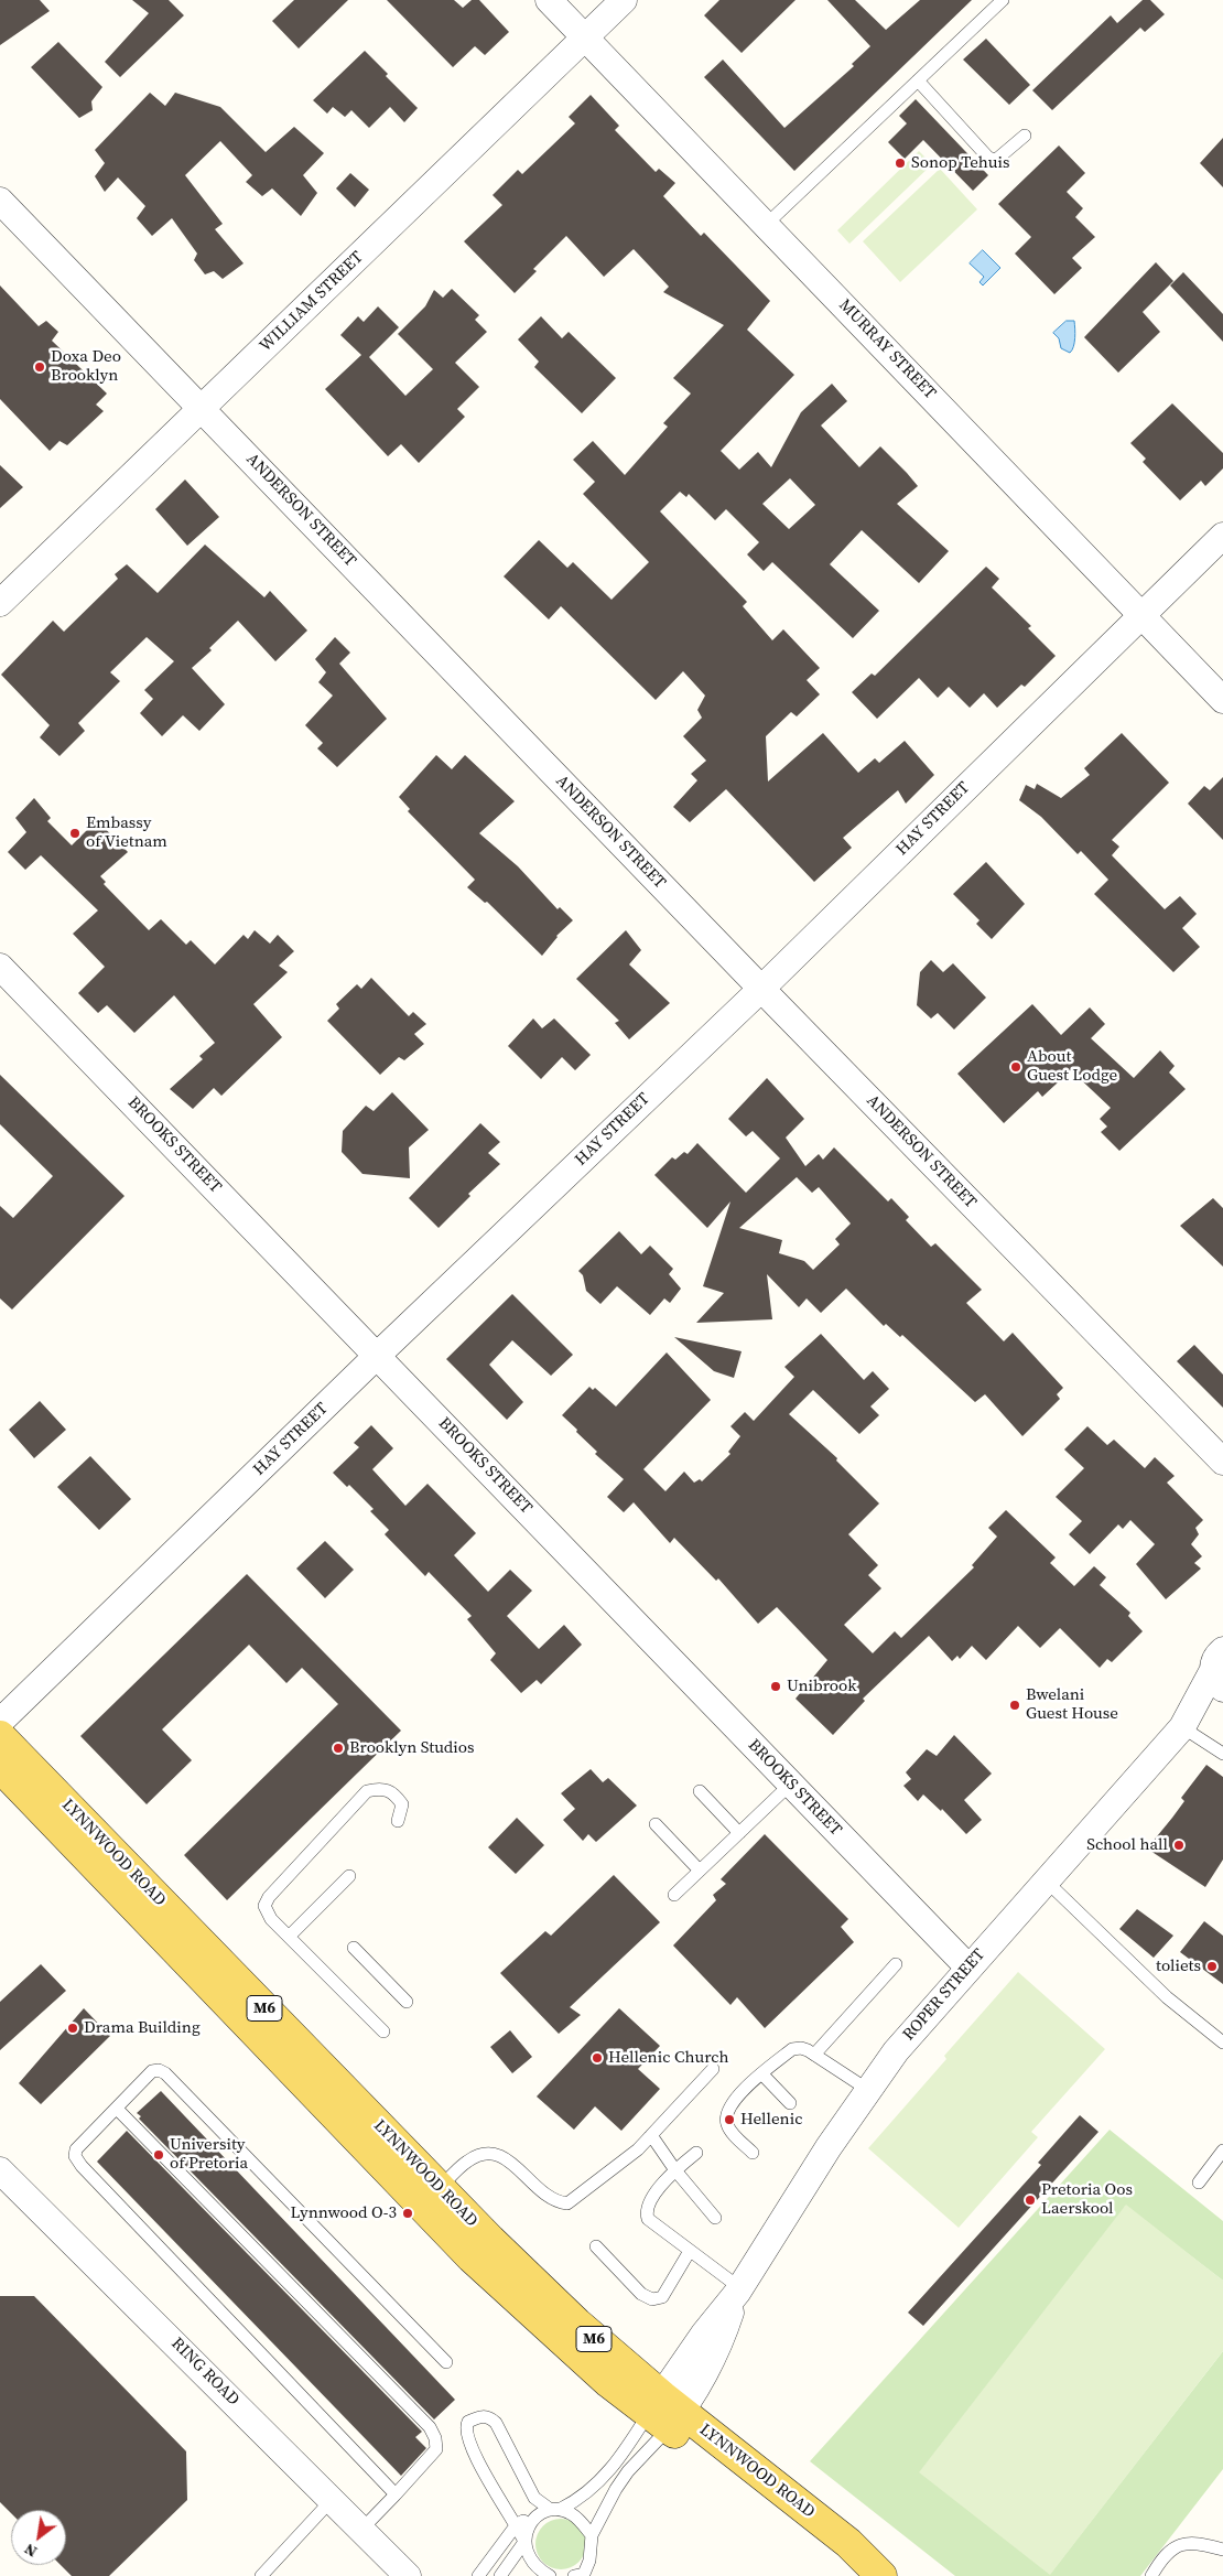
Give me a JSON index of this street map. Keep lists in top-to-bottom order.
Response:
{
  "streets": {
    "main road": ["LYNNWOOD ROAD", "M6"],
    "street": [
      "WILLIAM STREET",
      "MURRAY STREET",
      "ANDERSON STREET",
      "HAY STREET",
      "BROOKS STREET",
      "ROPER STREET",
      "RING ROAD"
    ]
  },
  "crossings": [
    ["WILLIAM STREET", "MURRAY STREET"],
    ["WILLIAM STREET", "ANDERSON STREET"],
    ["MURRAY STREET", "HAY STREET"],
    ["ANDERSON STREET", "HAY STREET"],
    ["HAY STREET", "BROOKS STREET"],
    ["BROOKS STREET", "ROPER STREET"],
    ["LYNNWOOD ROAD", "ROPER STREET"]
  ],
  "places": [
    "Sonop Tehuis",
    "Doxa Deo Brooklyn",
    "Embassy of Vietnam",
    "About Guest Lodge",
    "Unibrook",
    "Bwelani Guest House",
    "Brooklyn Studios",
    "School hall",
    "toliets",
    "Drama Building",
    "Hellenic Church",
    "Hellenic",
    "University of Pretoria",
    "Pretoria Oos Laerskool",
    "Lynnwood O-3"
  ],
  "north": "bottom left"
}
